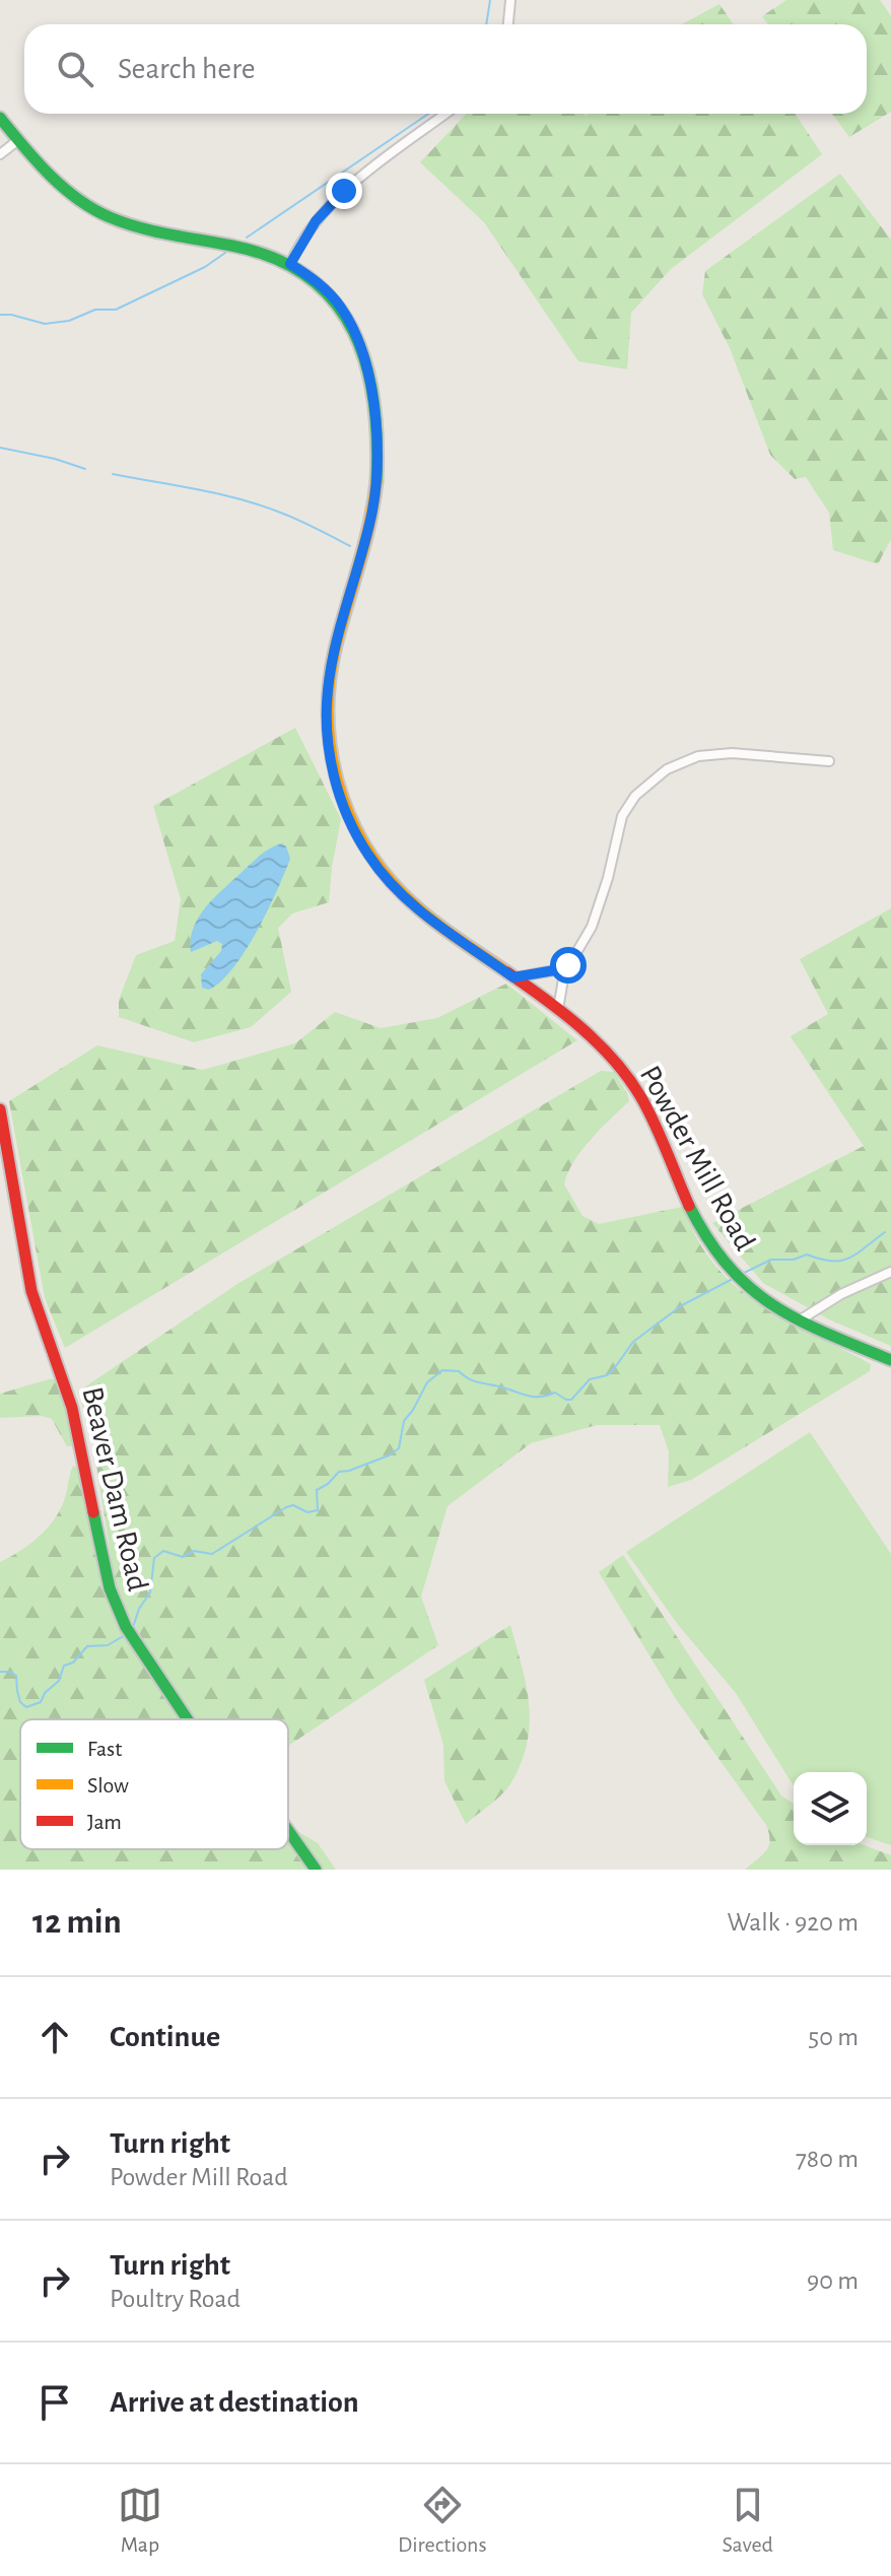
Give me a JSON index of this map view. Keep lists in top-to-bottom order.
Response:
{
  "streets": {
    "main road": ["Powder Mill Road", "Beaver Dam Road"]
  },
  "legend": ["Fast", "Slow", "Jam"],
  "page": {
    "search": "Search here",
    "heading": ["12 min", "Walk · 920 m"],
    "list": [
      ["Continue", "50 m"],
      ["Turn right", "Powder Mill Road", "780 m"],
      ["Turn right", "Poultry Road", "90 m"],
      "Arrive at destination"
    ],
    "nav": ["Map", "Directions", "Saved"]
  }
}
